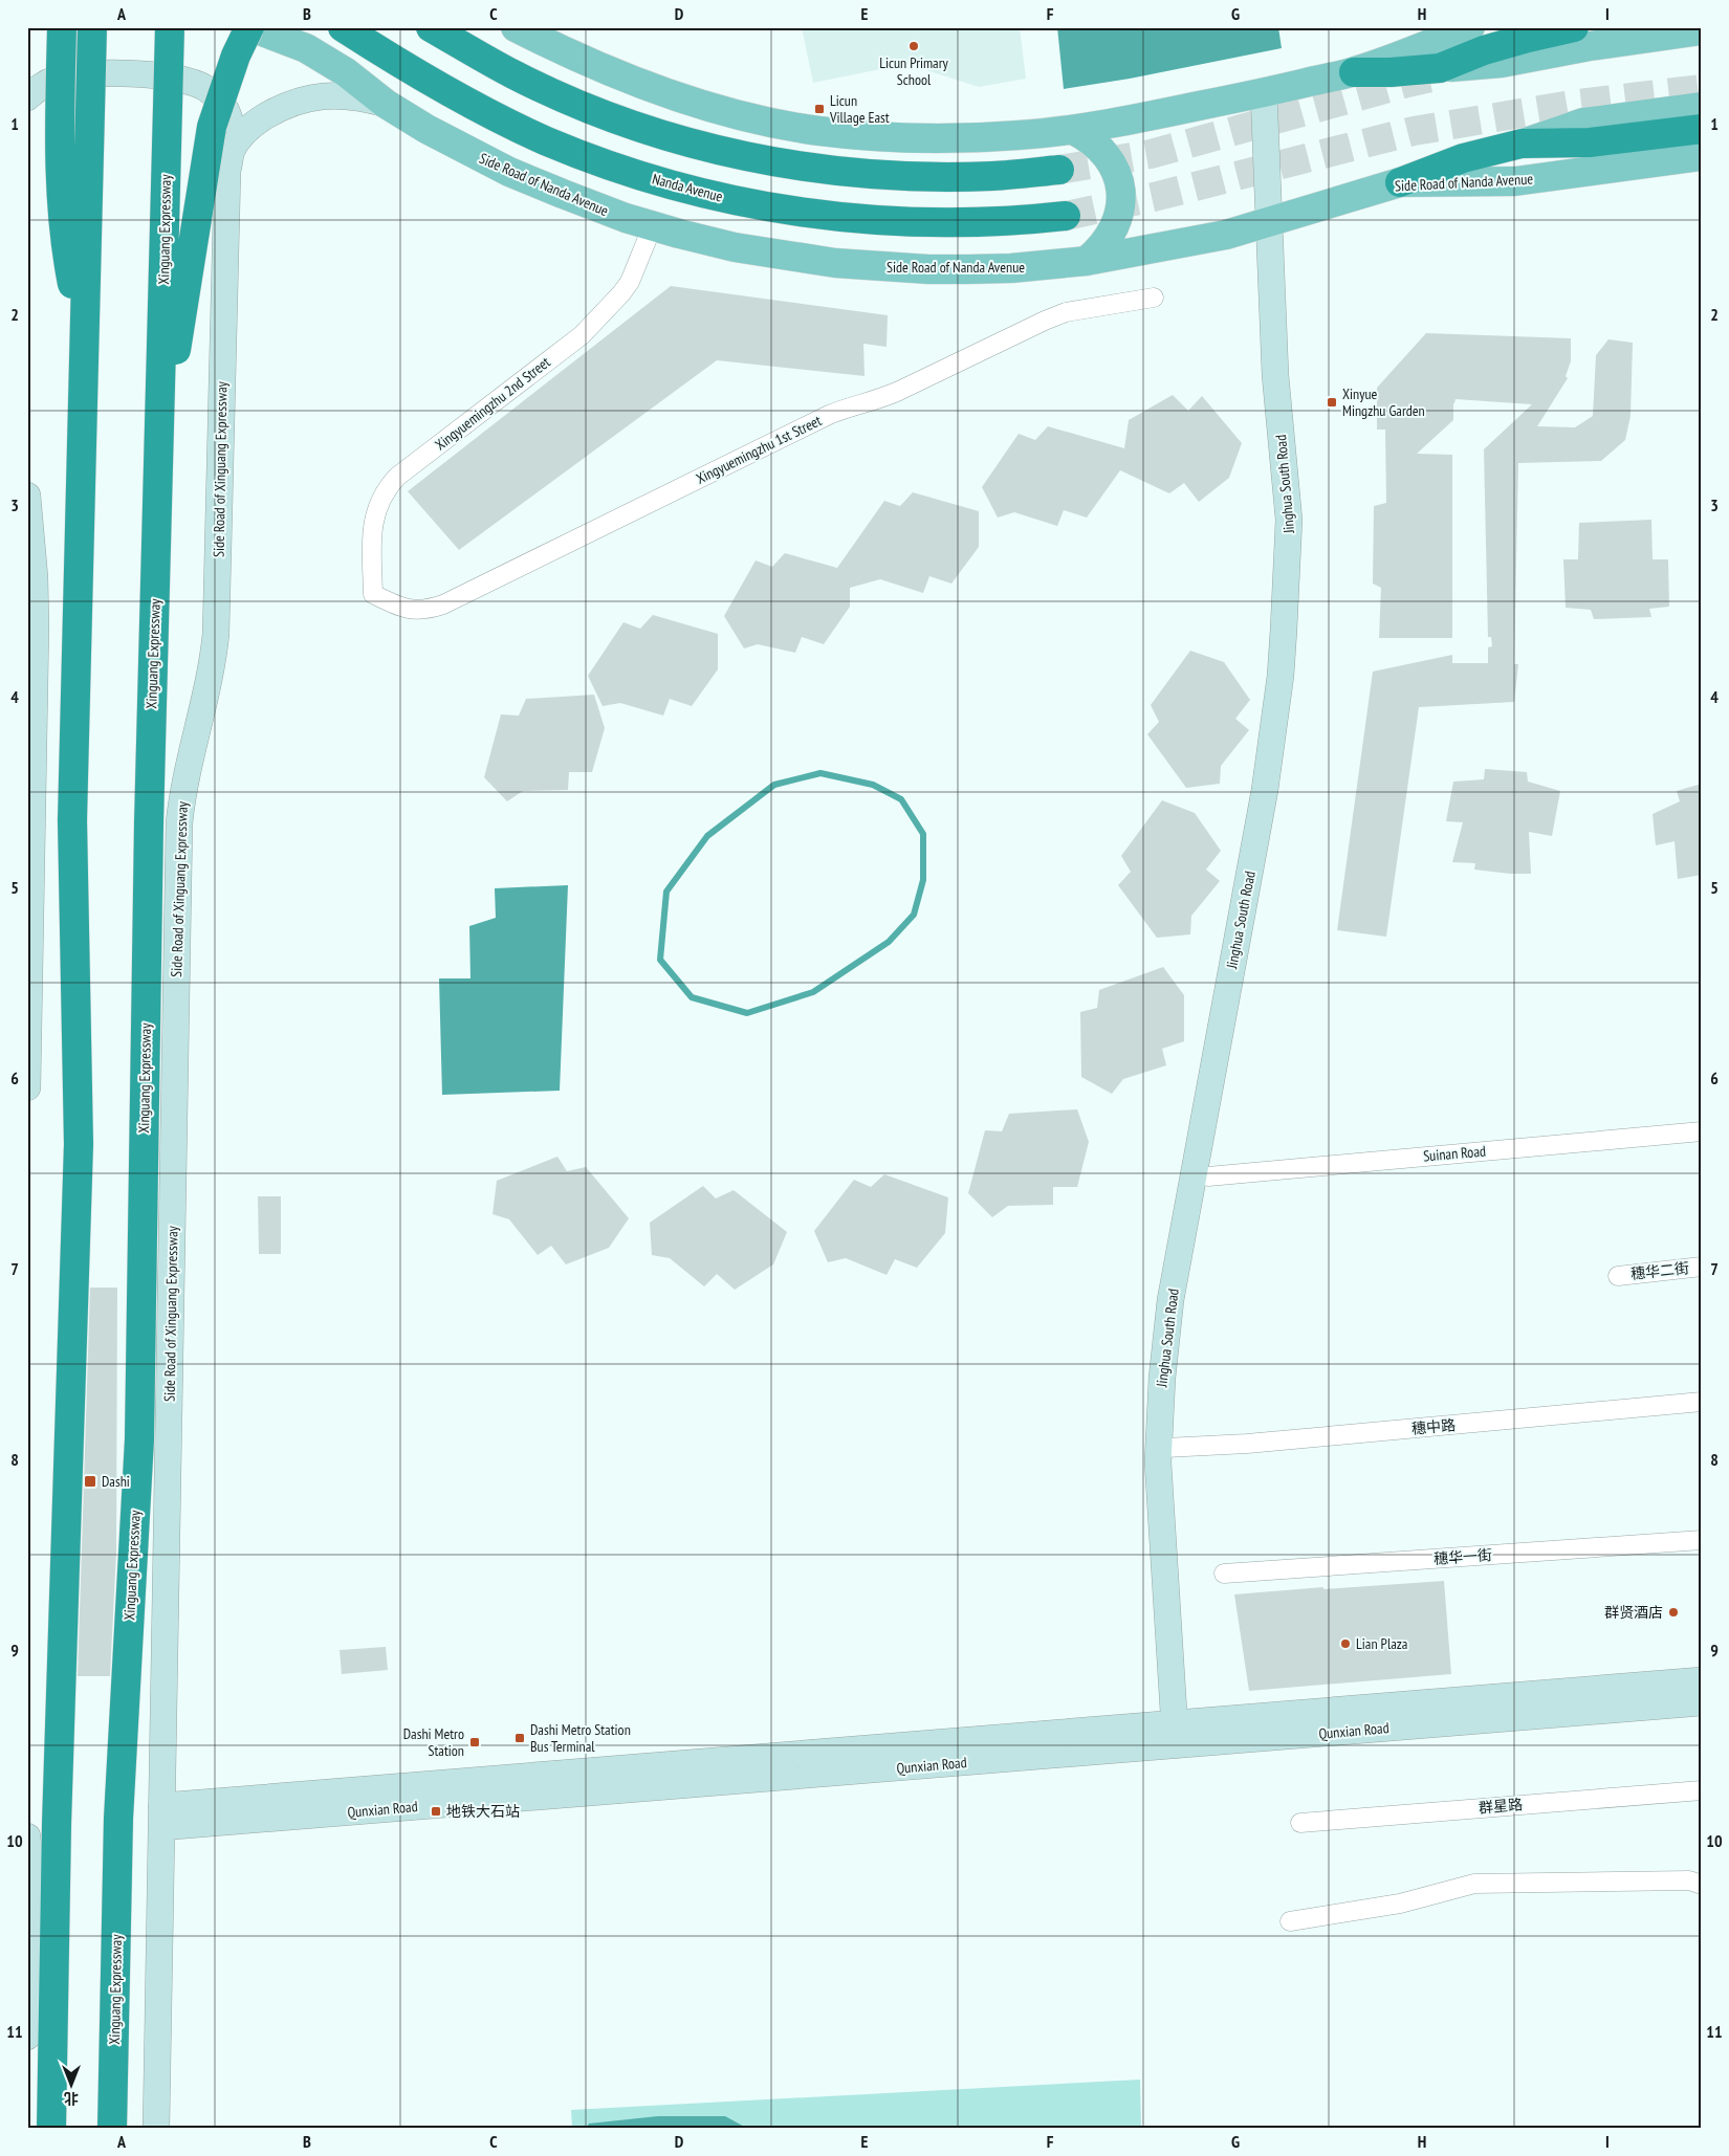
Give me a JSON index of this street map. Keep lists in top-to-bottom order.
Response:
{
  "streets": {
    "highway": ["Nanda Avenue", "Xinguang Expressway"],
    "main road": [
      "Side Road of Nanda Avenue",
      "Side Road of Xinguang Expressway",
      "Jinghua South Road",
      "Qunxian Road"
    ],
    "street": [
      "Xingyuemingzhu 2nd Street",
      "Xingyuemingzhu 1st Street",
      "Suinan Road",
      "穗华二街",
      "穗中路",
      "穗华一街",
      "群星路"
    ]
  },
  "crossings": [
    ["Side Road of Nanda Avenue", "Xingyuemingzhu 2nd Street"],
    ["Side Road of Nanda Avenue", "Side Road of Xinguang Expressway"],
    ["Side Road of Nanda Avenue", "Jinghua South Road"],
    ["Xingyuemingzhu 2nd Street", "Xingyuemingzhu 1st Street"],
    ["Side Road of Xinguang Expressway", "Qunxian Road"],
    ["Jinghua South Road", "Qunxian Road"]
  ],
  "places": {
    "other": ["Licun Primary School", "群贤酒店", "Lian Plaza"],
    "transit": [
      "Licun Village East",
      "Xinyue Mingzhu Garden",
      "Dashi",
      "Dashi Metro Station Bus Terminal",
      "Dashi Metro Station",
      "地铁大石站"
    ]
  },
  "north": "bottom",
  "grid": {
    "columns": [
      "A",
      "B",
      "C",
      "D",
      "E",
      "F",
      "G",
      "H",
      "I"
    ],
    "rows": [
      "1",
      "2",
      "3",
      "4",
      "5",
      "6",
      "7",
      "8",
      "9",
      "10",
      "11"
    ]
  }
}
